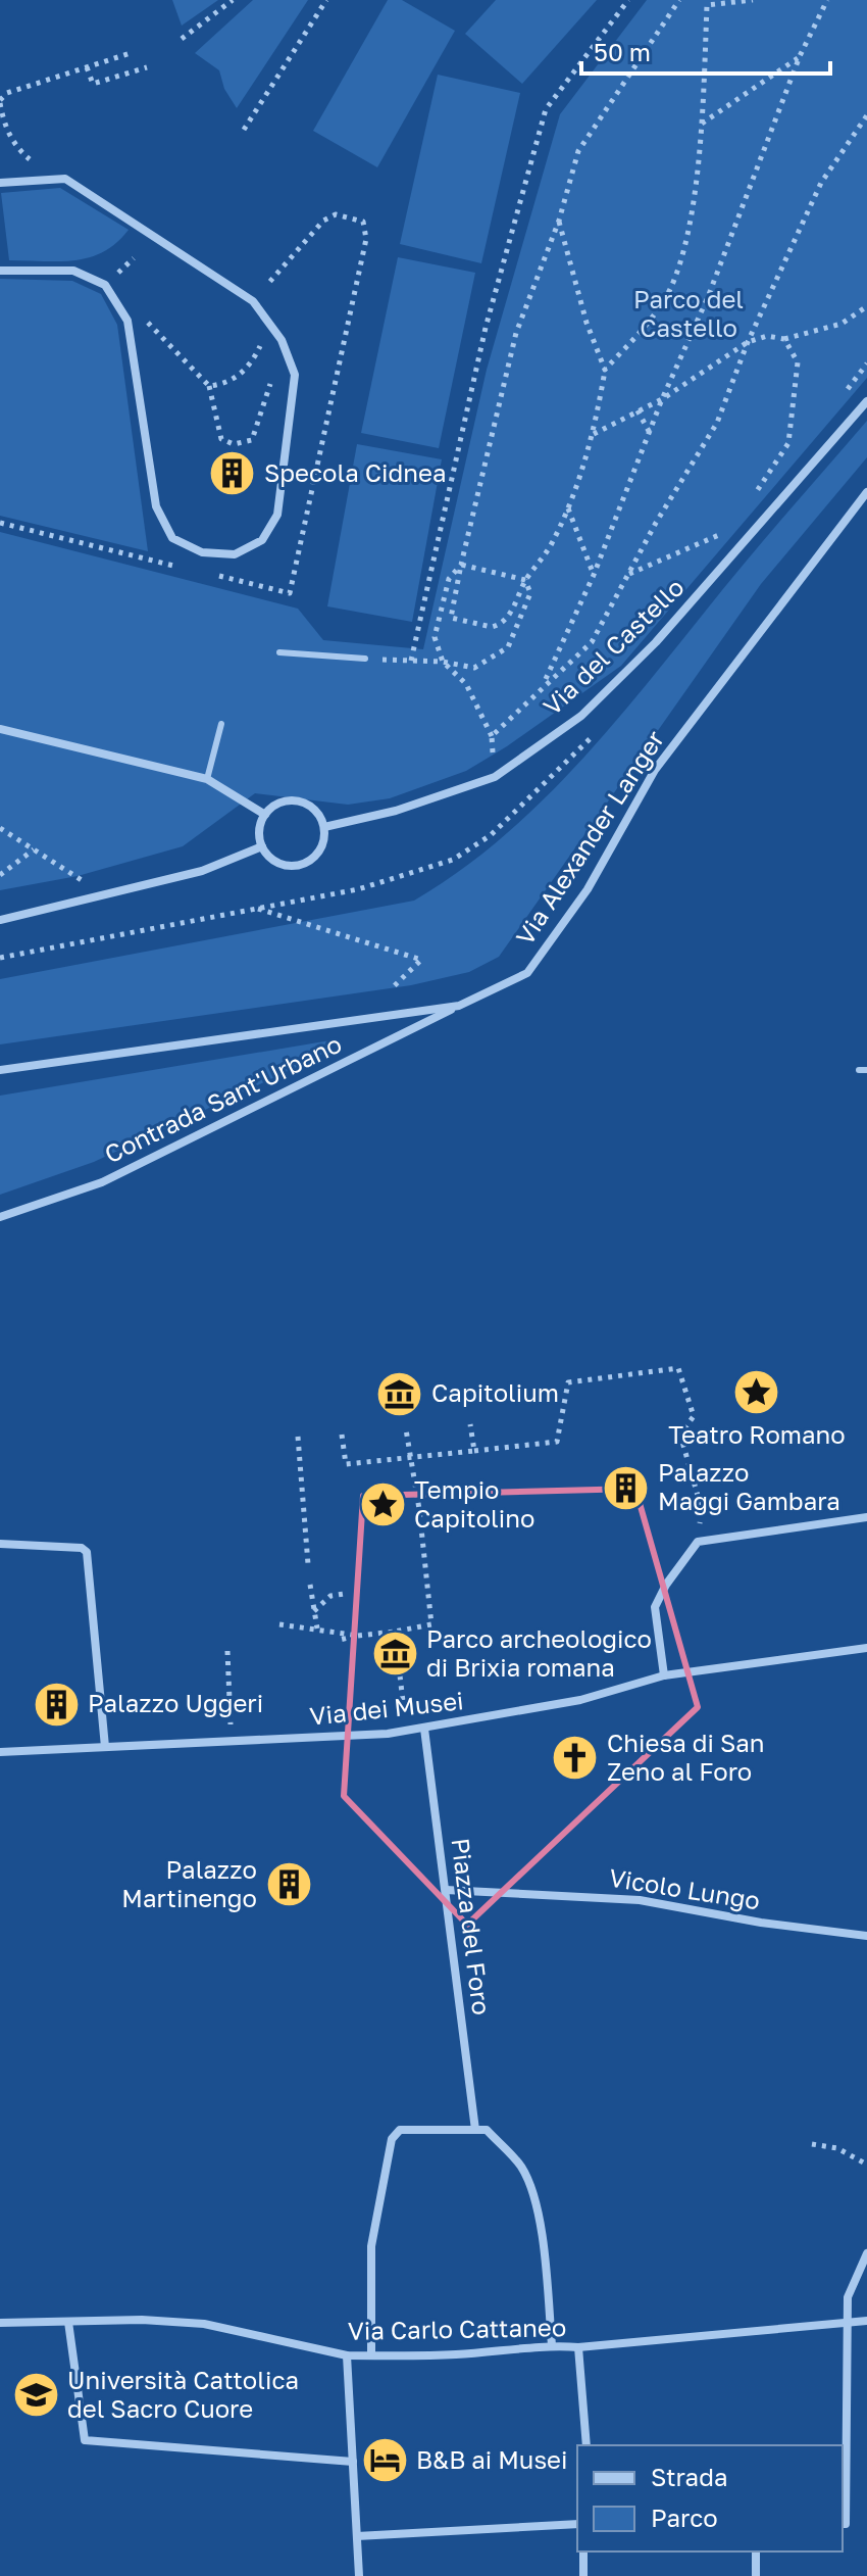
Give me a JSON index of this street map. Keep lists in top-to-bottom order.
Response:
{
  "streets": {
    "street": [
      "Via del Castello",
      "Via Alexander Langer",
      "Contrada Sant'Urbano",
      "Via dei Musei",
      "Vicolo Lungo",
      "Piazza del Foro",
      "Via Carlo Cattaneo"
    ]
  },
  "crossings": [
    ["Via Alexander Langer", "Contrada Sant'Urbano"],
    ["Via dei Musei", "Piazza del Foro"],
    ["Vicolo Lungo", "Piazza del Foro"]
  ],
  "parks": ["Parco del Castello"],
  "places": {
    "building": [
      "Specola Cidnea",
      "Palazzo Maggi Gambara",
      "Palazzo Uggeri",
      "Palazzo Martinengo"
    ],
    "place": ["Teatro Romano", "Tempio Capitolino"],
    "museum": ["Capitolium", "Parco archeologico di Brixia romana"],
    "church": ["Chiesa di San Zeno al Foro"],
    "school or university": ["Università Cattolica del Sacro Cuore"],
    "hotel": ["B&B ai Musei"]
  },
  "legend": ["Strada", "Parco"],
  "scale_bar": "50 m"
}
